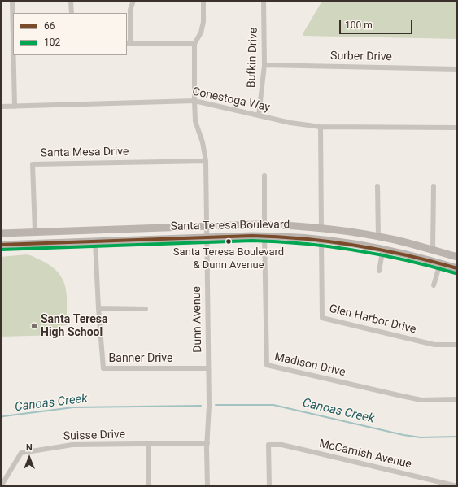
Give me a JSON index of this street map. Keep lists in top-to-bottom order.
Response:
{
  "streets": {
    "main road": ["Santa Teresa Boulevard"],
    "street": [
      "Surber Drive",
      "Bufkin Drive",
      "Conestoga Way",
      "Santa Mesa Drive",
      "Dunn Avenue",
      "Glen Harbor Drive",
      "Banner Drive",
      "Madison Drive",
      "Suisse Drive",
      "McCamish Avenue"
    ]
  },
  "crossings": [
    ["Surber Drive", "Bufkin Drive"],
    ["Bufkin Drive", "Conestoga Way"],
    ["Conestoga Way", "Dunn Avenue"],
    ["Santa Mesa Drive", "Santa Teresa Boulevard"],
    ["Santa Mesa Drive", "Dunn Avenue"],
    ["Santa Teresa Boulevard", "Dunn Avenue"],
    ["Santa Teresa Boulevard", "Glen Harbor Drive"],
    ["Santa Teresa Boulevard", "Banner Drive"],
    ["Santa Teresa Boulevard", "Madison Drive"],
    ["Dunn Avenue", "Banner Drive"],
    ["Dunn Avenue", "Suisse Drive"]
  ],
  "water": ["Canoas Creek"],
  "places": ["Santa Teresa Boulevard & Dunn Avenue", "Santa Teresa High School"],
  "lines": ["transit line 66", "transit line 102"],
  "legend": ["66", "102"],
  "scale_bar": "100 m",
  "north": "top"
}
